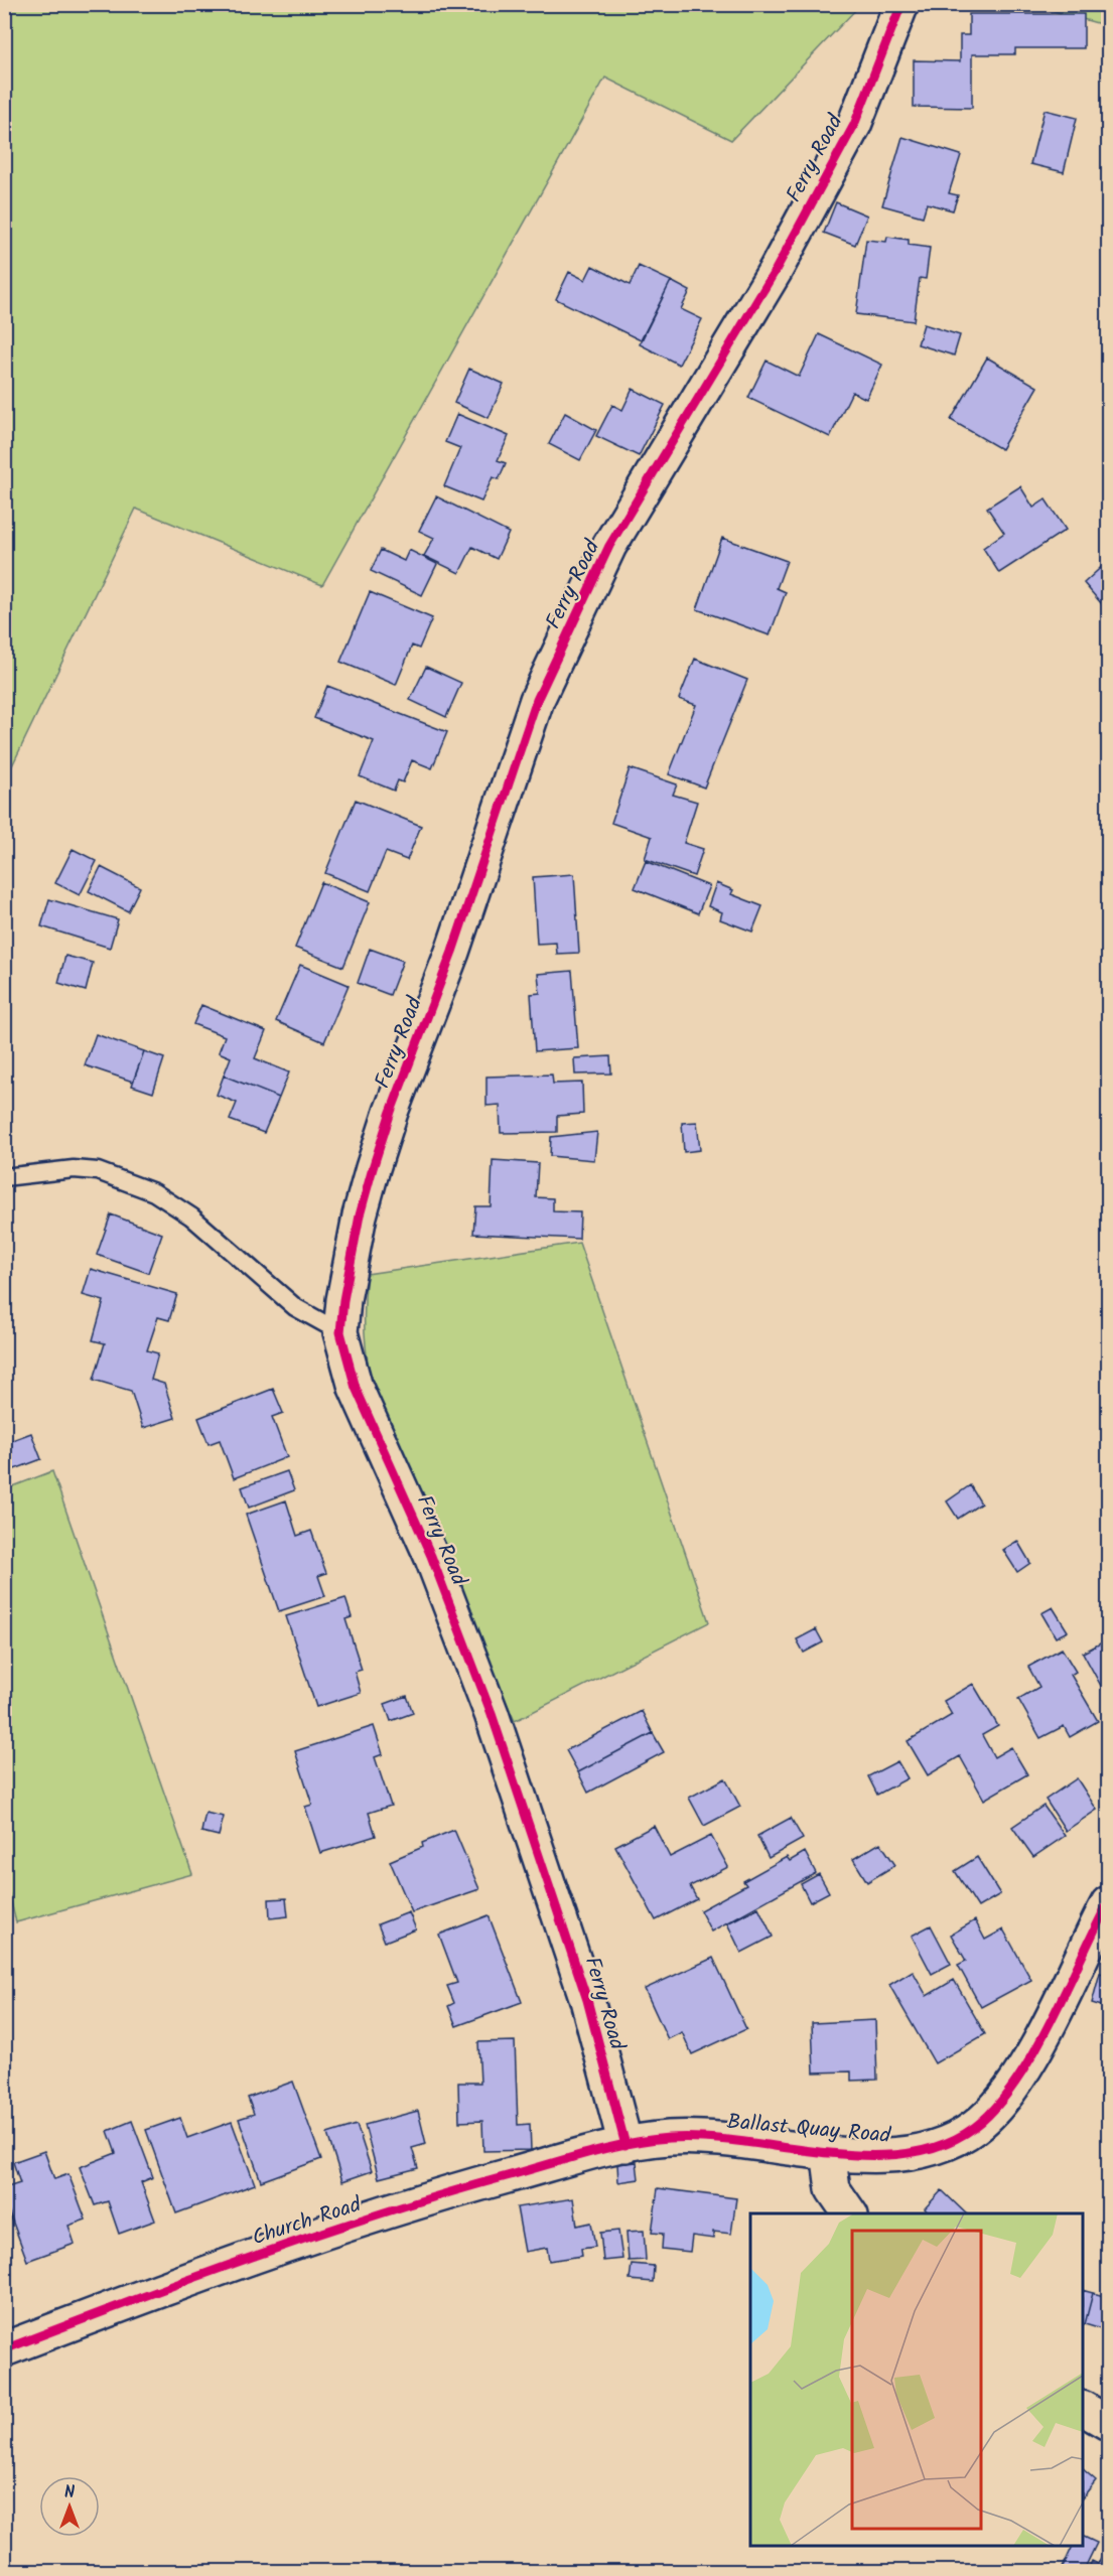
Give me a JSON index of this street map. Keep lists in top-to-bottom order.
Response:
{
  "streets": {
    "street": ["Ferry Road", "Ballast Quay Road", "Church Road"]
  },
  "crossings": [
    ["Ferry Road", "Ballast Quay Road"],
    ["Ferry Road", "Church Road"],
    ["Ballast Quay Road", "Church Road"]
  ],
  "north": "top"
}
